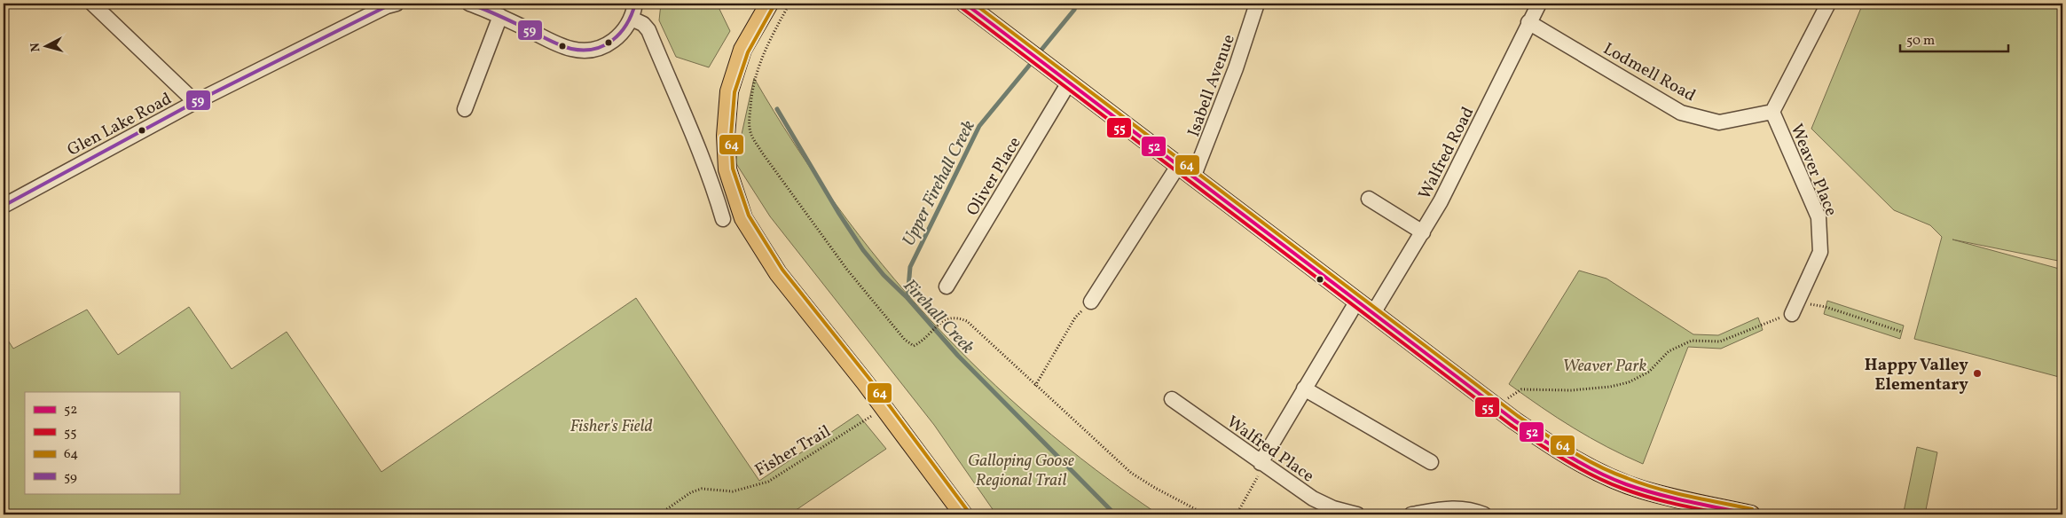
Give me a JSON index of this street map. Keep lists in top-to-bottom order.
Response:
{
  "streets": {
    "street": [
      "Lodmell Road",
      "Isabell Avenue",
      "Glen Lake Road",
      "Walfred Road",
      "Weaver Place",
      "Oliver Place",
      "Walfred Place"
    ],
    "path": ["Fisher Trail"]
  },
  "crossings": [
    ["Lodmell Road", "Walfred Road"],
    ["Lodmell Road", "Weaver Place"]
  ],
  "water": ["Upper Firehall Creek", "Firehall Creek"],
  "parks": ["Weaver Park", "Fisher's Field", "Galloping Goose Regional Trail"],
  "places": ["Happy Valley Elementary"],
  "lines": [
    "transit line 52",
    "transit line 64",
    "transit line 59",
    "transit line 55"
  ],
  "legend": [
    "52",
    "55",
    "64",
    "59"
  ],
  "scale_bar": "50 m",
  "north": "left"
}
